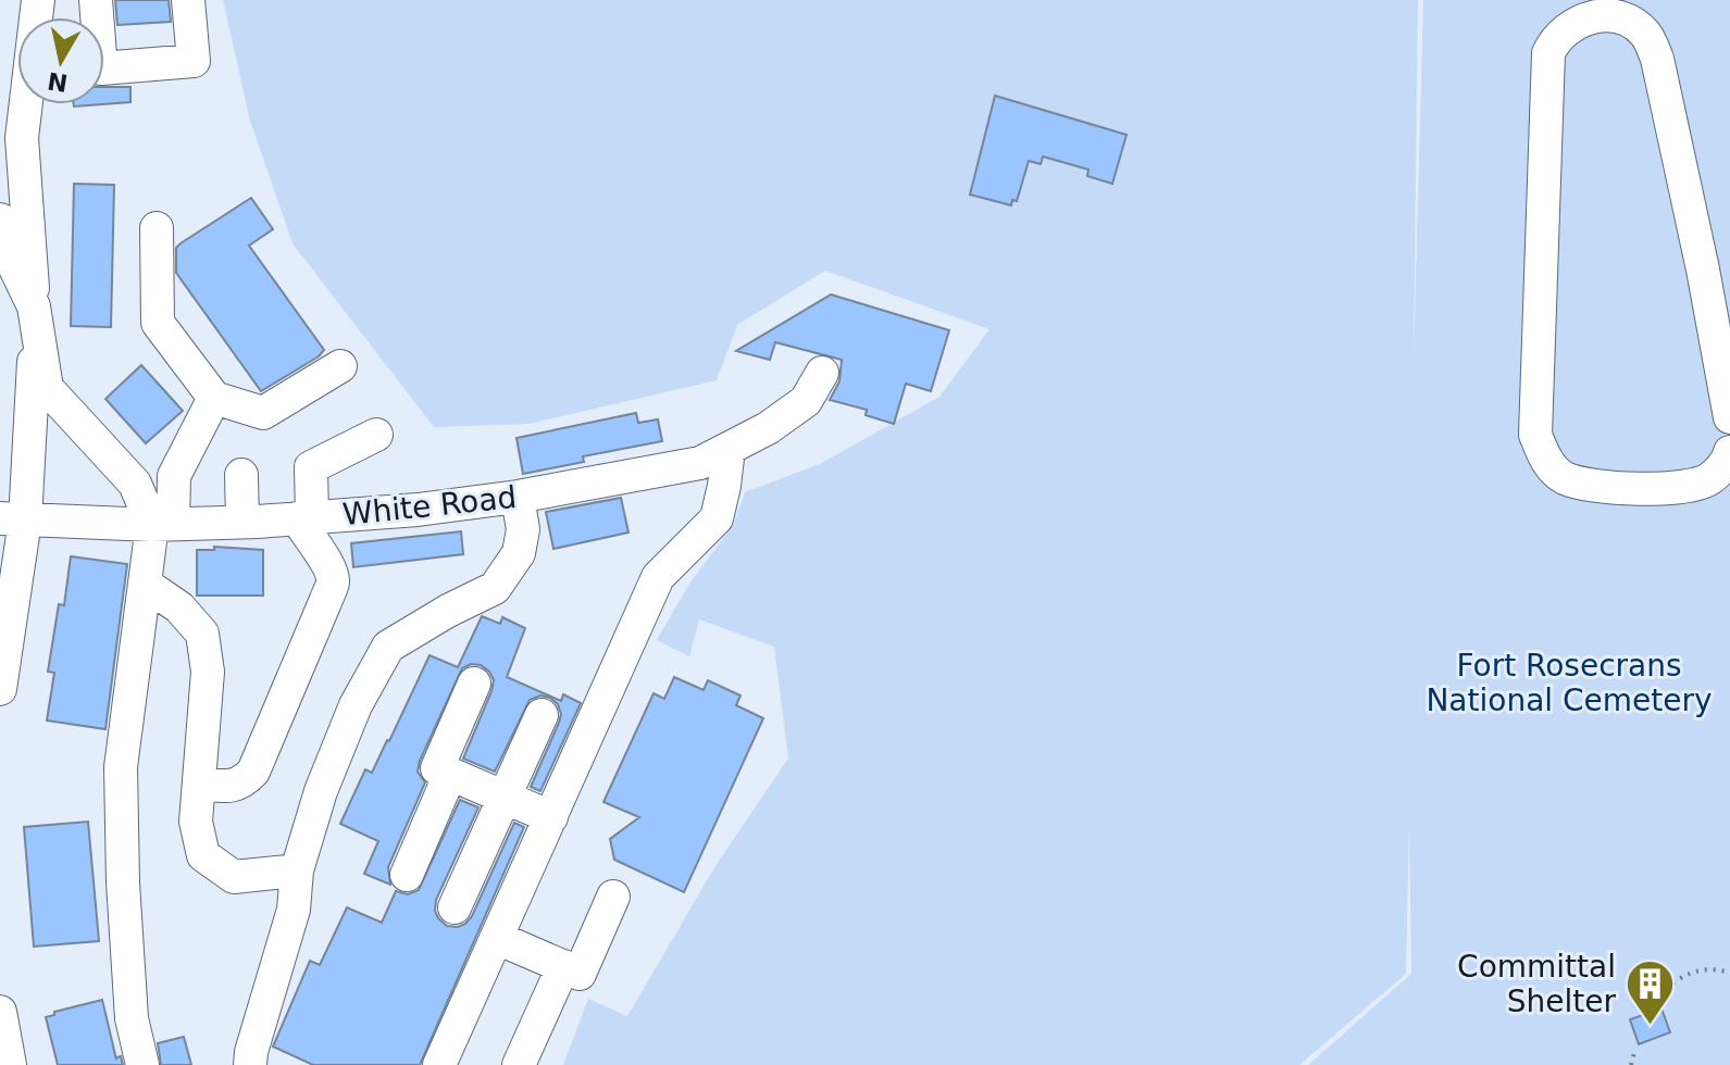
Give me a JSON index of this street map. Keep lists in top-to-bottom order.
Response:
{
  "streets": {
    "street": ["White Road"]
  },
  "parks": ["Fort Rosecrans National Cemetery"],
  "places": {
    "building": ["Committal Shelter"]
  },
  "north": "bottom"
}
